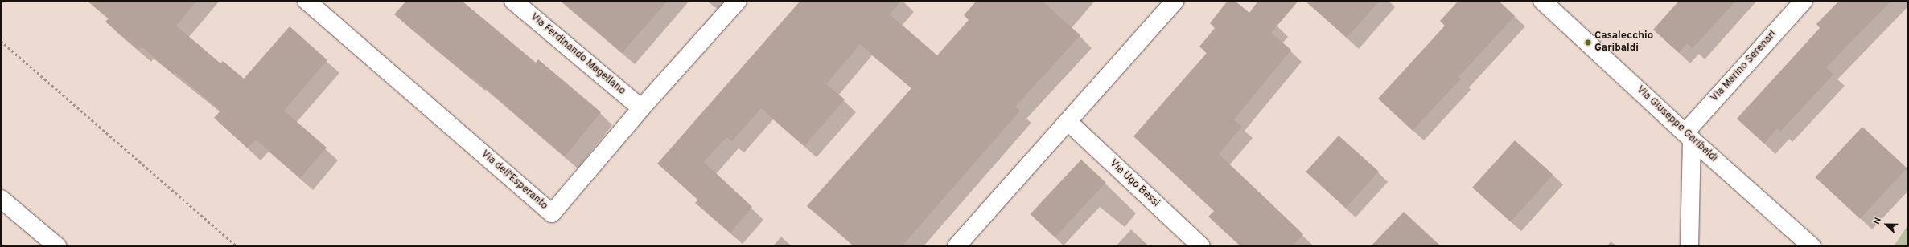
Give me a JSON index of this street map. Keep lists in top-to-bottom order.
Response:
{
  "streets": {
    "street": [
      "Via Ferdinando Magellano",
      "Via Marino Serenari",
      "Via Giuseppe Garibaldi",
      "Via dell'Esperanto",
      "Via Ugo Bassi"
    ]
  },
  "crossings": [
    ["Via Ferdinando Magellano", "Via dell'Esperanto"],
    ["Via Marino Serenari", "Via Giuseppe Garibaldi"]
  ],
  "places": ["Casalecchio Garibaldi"],
  "north": "left"
}
